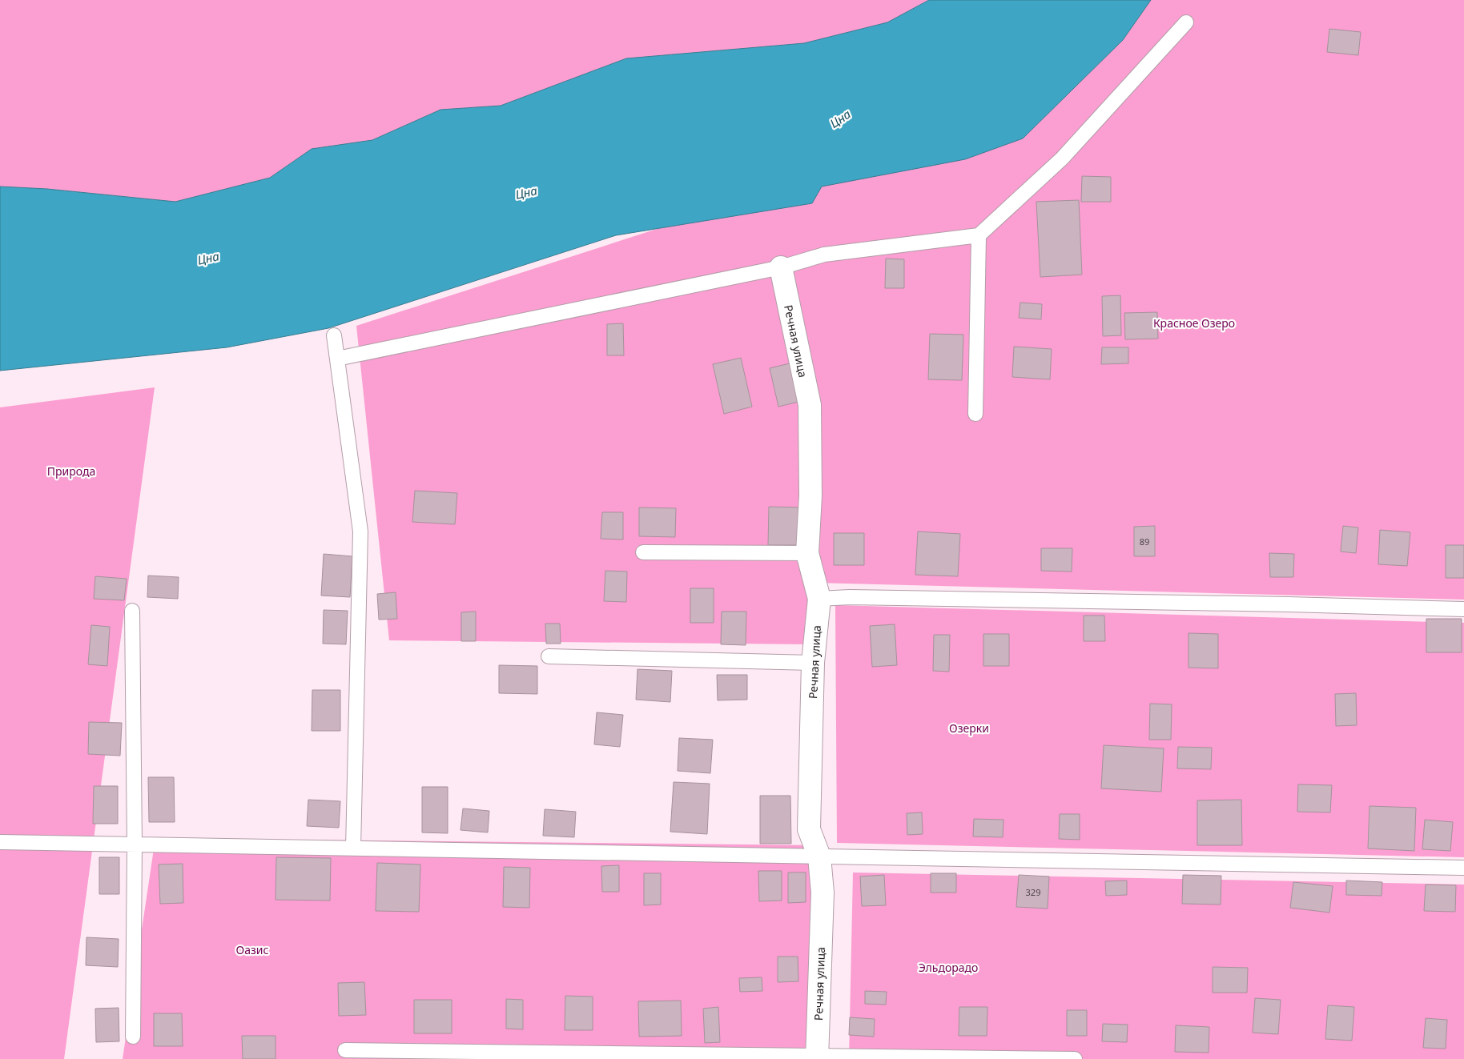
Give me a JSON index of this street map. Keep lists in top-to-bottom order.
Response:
{
  "streets": {
    "street": ["Речная улица"]
  },
  "water": ["Цна"],
  "parks": [
    "Красное Озеро",
    "Природа",
    "Озерки",
    "Оазис",
    "Эльдорадо"
  ],
  "house_numbers": ["89", "329"]
}
